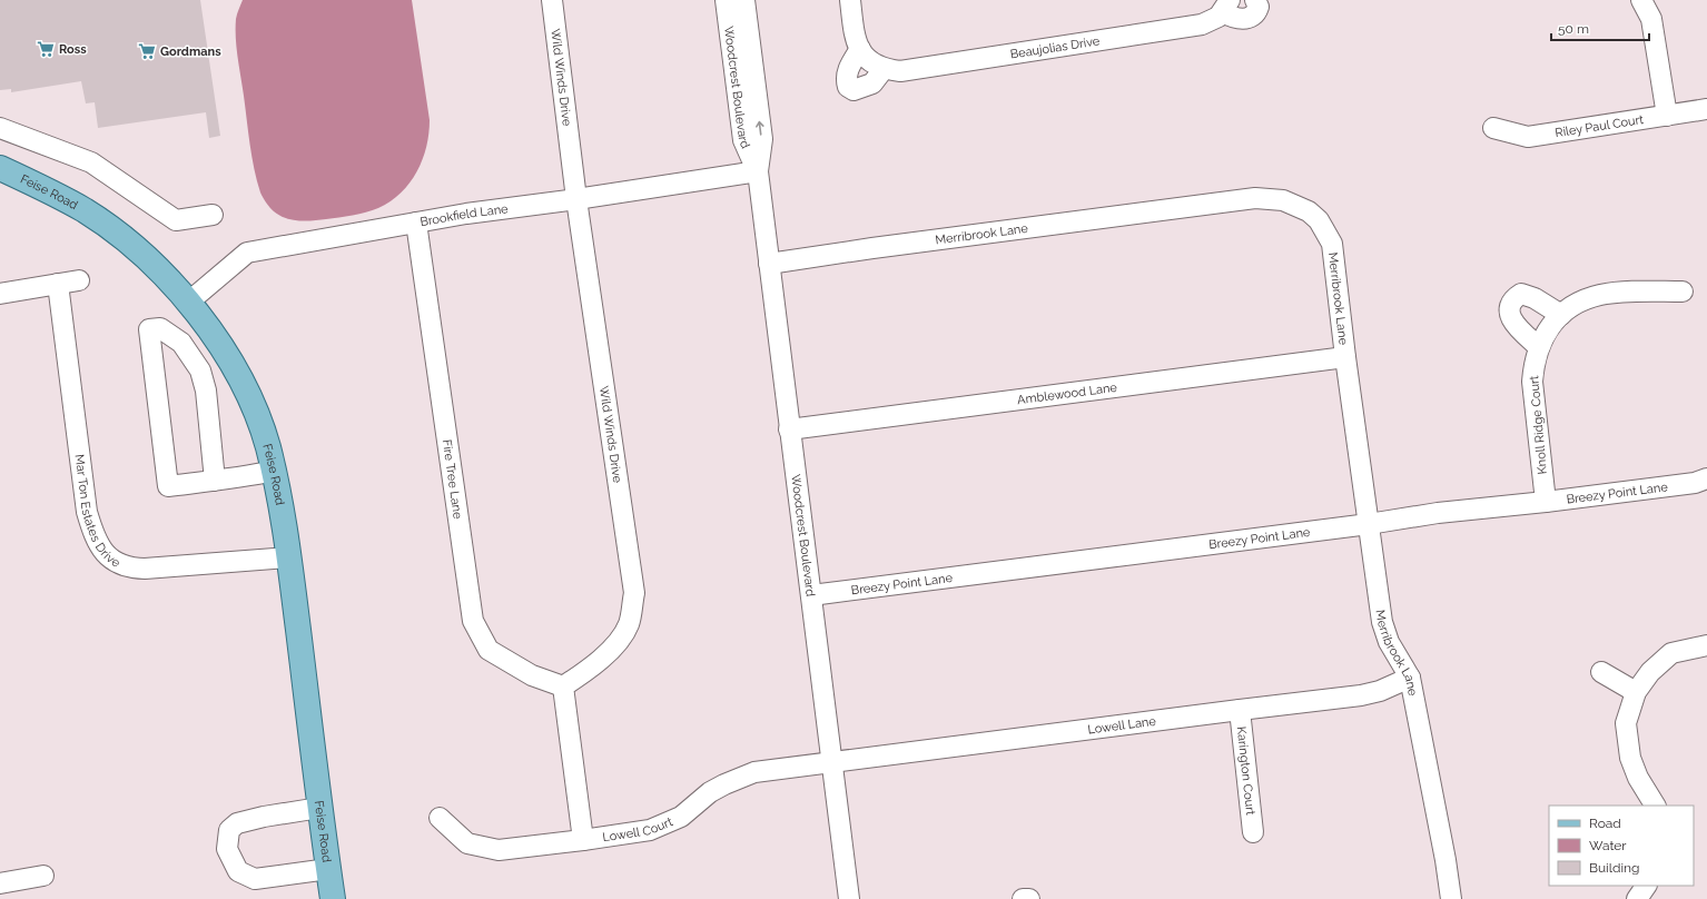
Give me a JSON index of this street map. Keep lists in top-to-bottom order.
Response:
{
  "streets": {
    "main road": ["Feise Road"],
    "street": [
      "Beaujolias Drive",
      "Wild Winds Drive",
      "Woodcrest Boulevard",
      "Riley Paul Court",
      "Brookfield Lane",
      "Merribrook Lane",
      "Amblewood Lane",
      "Knoll Ridge Court",
      "Fire Tree Lane",
      "Breezy Point Lane",
      "Mar Ton Estates Drive",
      "Lowell Lane",
      "Karington Court",
      "Lowell Court"
    ]
  },
  "crossings": [
    ["Wild Winds Drive", "Brookfield Lane"],
    ["Wild Winds Drive", "Fire Tree Lane"],
    ["Woodcrest Boulevard", "Brookfield Lane"],
    ["Woodcrest Boulevard", "Merribrook Lane"],
    ["Woodcrest Boulevard", "Amblewood Lane"],
    ["Woodcrest Boulevard", "Breezy Point Lane"],
    ["Woodcrest Boulevard", "Lowell Lane"],
    ["Woodcrest Boulevard", "Lowell Court"],
    ["Feise Road", "Brookfield Lane"],
    ["Feise Road", "Mar Ton Estates Drive"],
    ["Brookfield Lane", "Fire Tree Lane"],
    ["Merribrook Lane", "Amblewood Lane"],
    ["Merribrook Lane", "Breezy Point Lane"],
    ["Merribrook Lane", "Lowell Lane"],
    ["Knoll Ridge Court", "Breezy Point Lane"],
    ["Lowell Lane", "Karington Court"],
    ["Lowell Lane", "Lowell Court"]
  ],
  "places": {
    "supermarket": ["Ross", "Gordmans"]
  },
  "legend": ["Road", "Water", "Building"],
  "scale_bar": "50 m"
}
